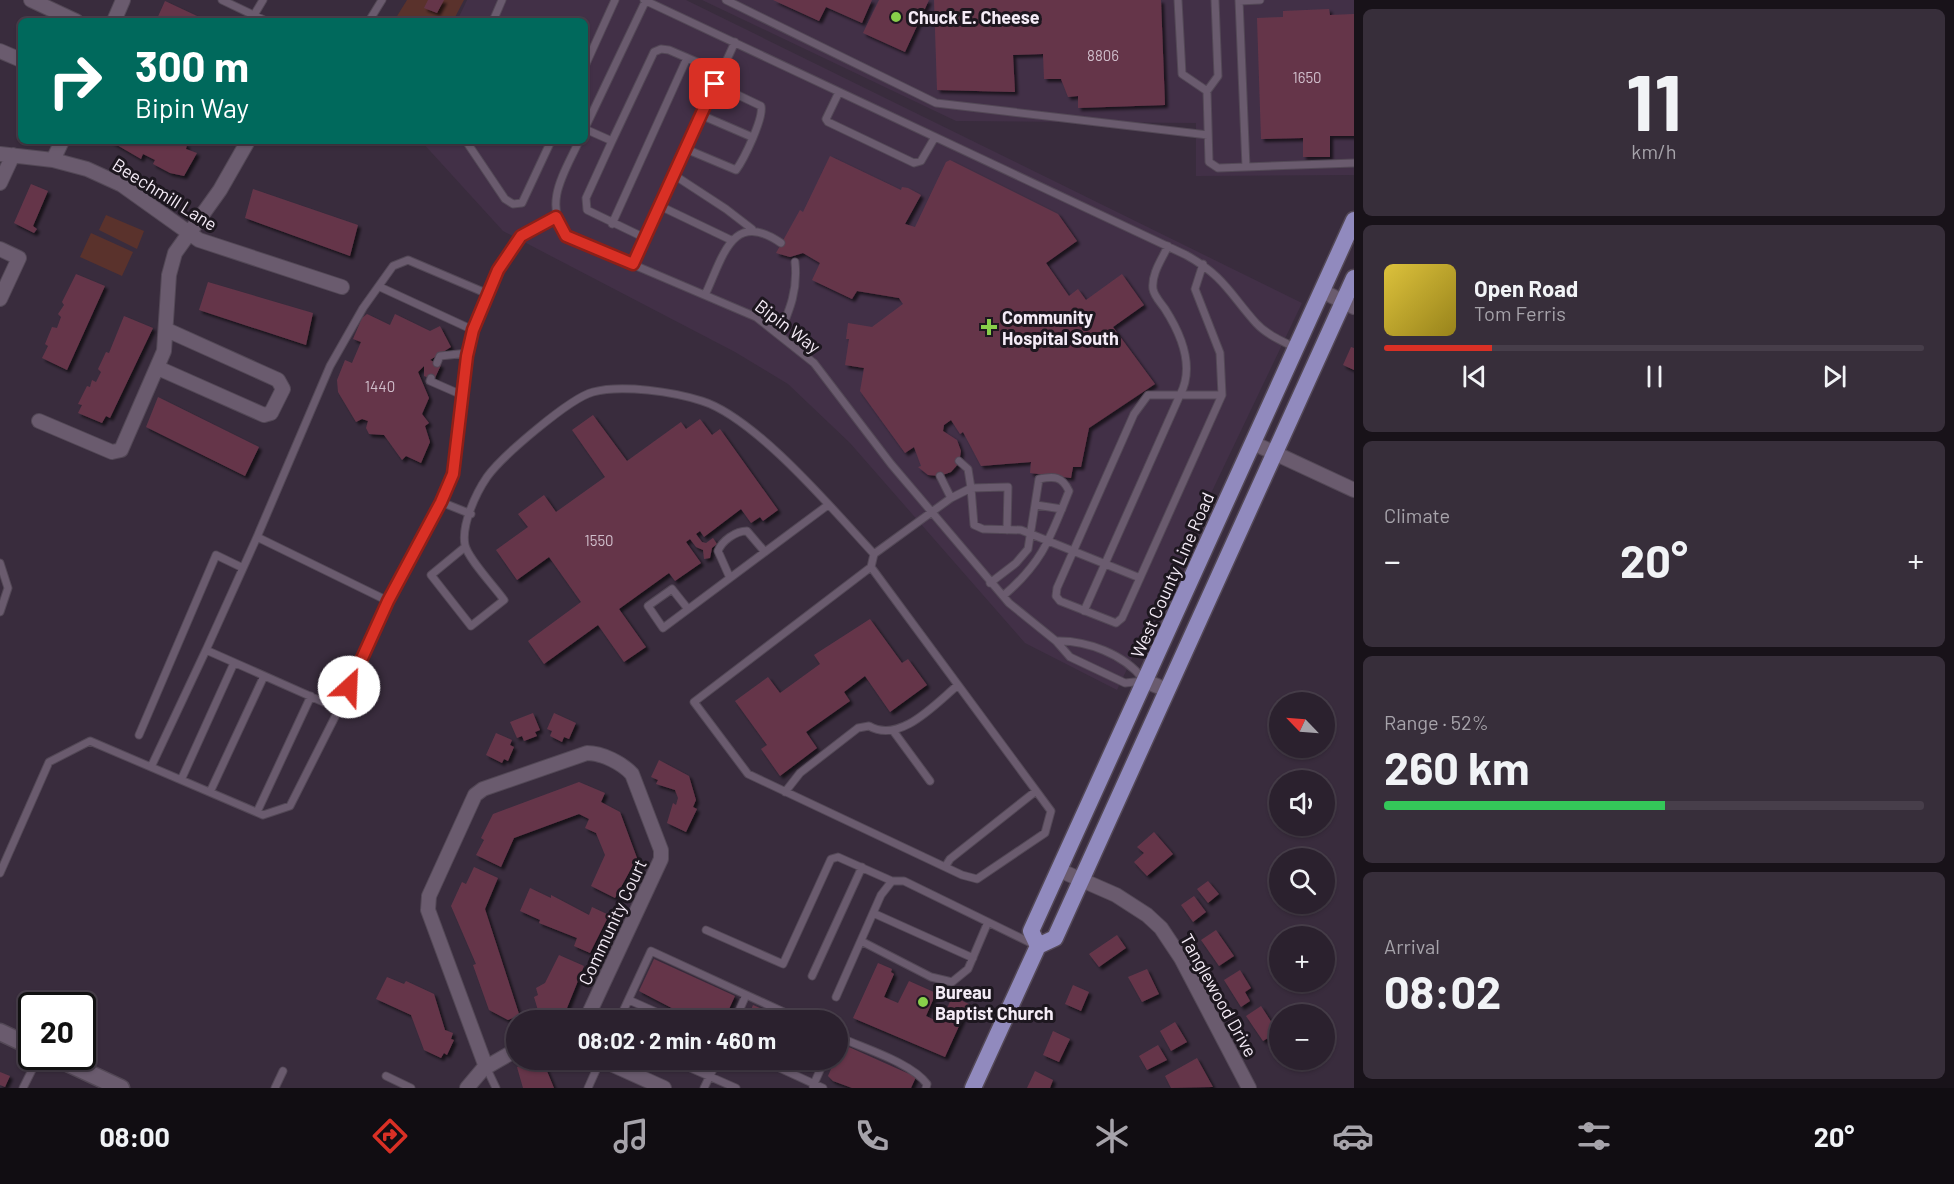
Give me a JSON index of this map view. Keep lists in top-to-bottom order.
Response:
{
  "streets": {
    "main road": ["West County Line Road"],
    "street": ["Beechmill Lane", "Community Court", "Tanglewood Drive"],
    "lane": ["Bipin Way"]
  },
  "crossings": [
    ["Bipin Way", "West County Line Road"],
    ["West County Line Road", "Tanglewood Drive"]
  ],
  "places": {
    "other": ["Chuck E. Cheese", "Bureau Baptist Church"],
    "health": ["Community Hospital South"]
  },
  "house_numbers": [
    "8806",
    "1650",
    "1440",
    "1550"
  ],
  "north": "top left",
  "page": {
    "tile": [
      ["11", "km/h"],
      "Climate",
      ["Range · 52%", "260 km"],
      ["Arrival", "08:02"]
    ],
    "turn": ["300 m", "Bipin Way"],
    "song": ["Open Road", "Tom Ferris"],
    "heat": ["−", "20°", "+"],
    "map_buttons": ["+", "−"],
    "limit": "20",
    "trip": "08:02 · 2 min · 460 m",
    "tabs": ["08:00", "20°"]
  }
}
